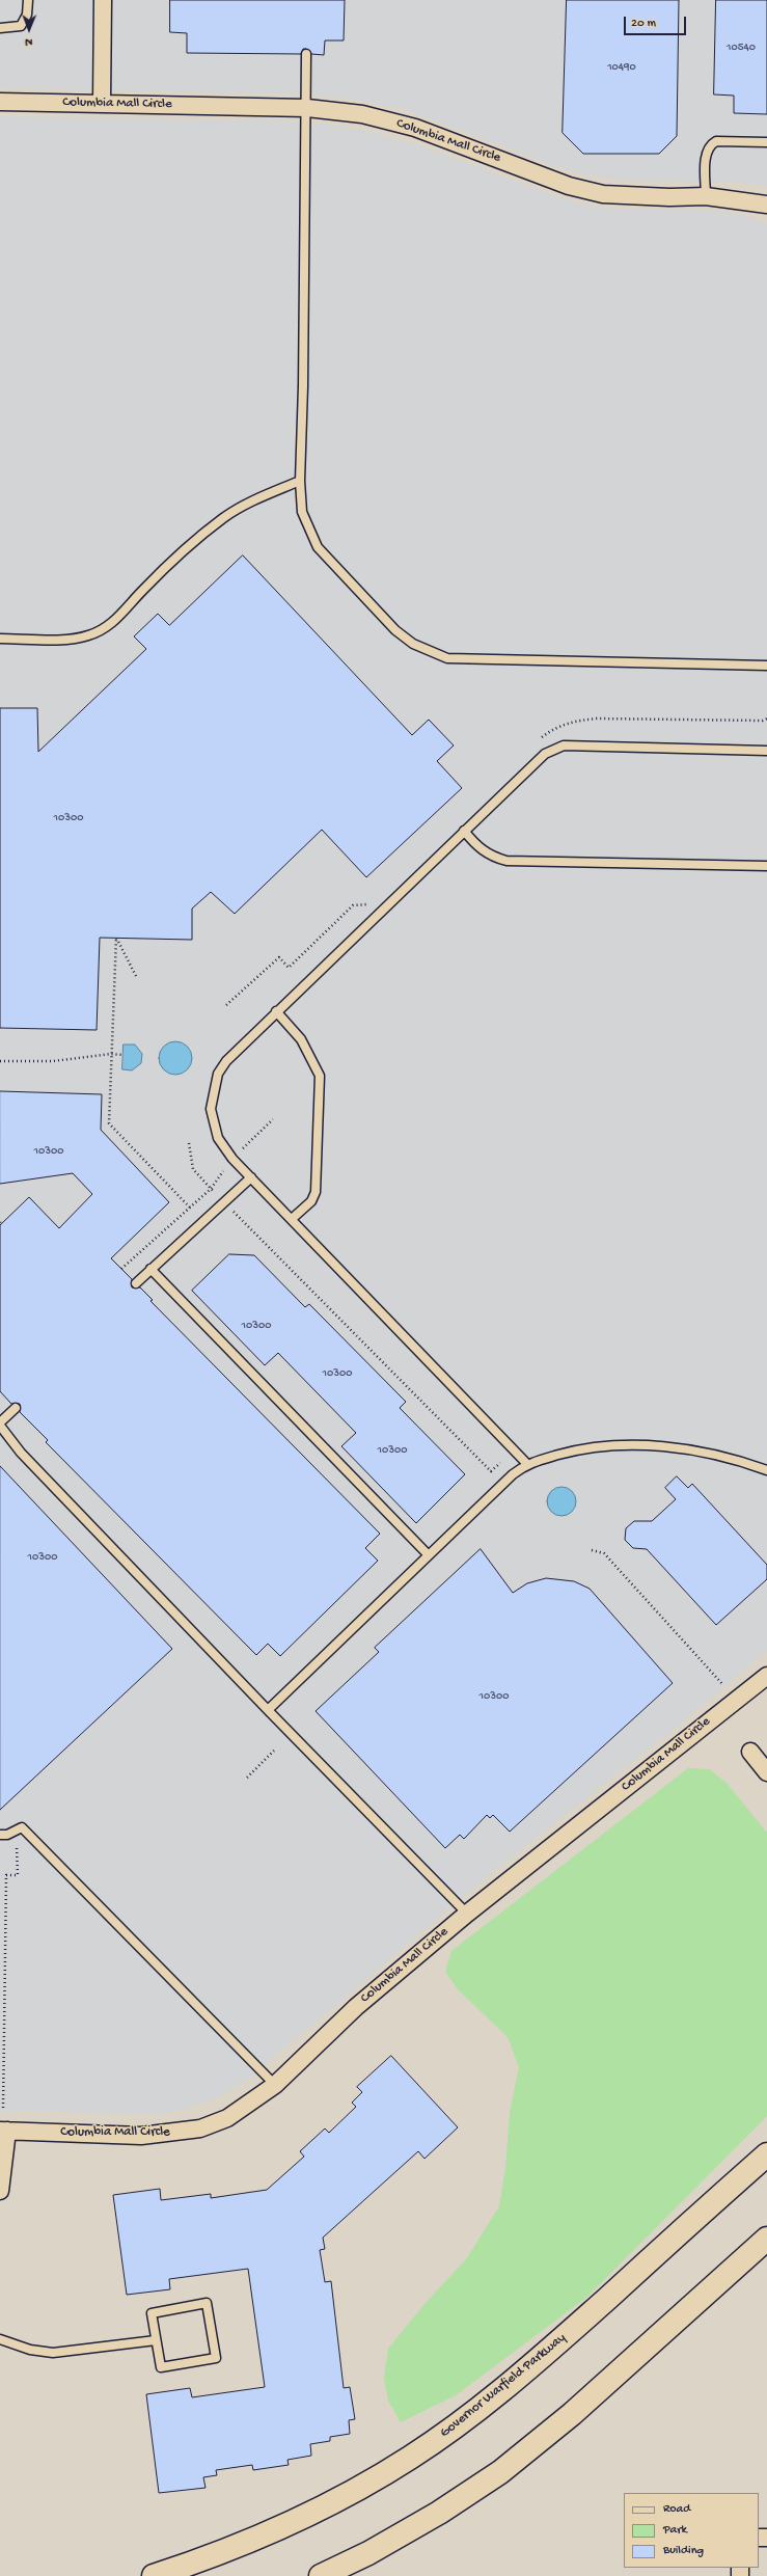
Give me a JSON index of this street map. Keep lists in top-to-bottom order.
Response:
{
  "streets": {
    "main road": ["Governor Warfield Parkway"],
    "street": ["Columbia Mall Circle"]
  },
  "house_numbers": [
    "10540",
    "10490",
    "10300",
    "10300",
    "10300",
    "10300",
    "10300",
    "10300",
    "10300"
  ],
  "legend": ["Road", "Park", "Building"],
  "scale_bar": "20 m",
  "north": "bottom"
}
